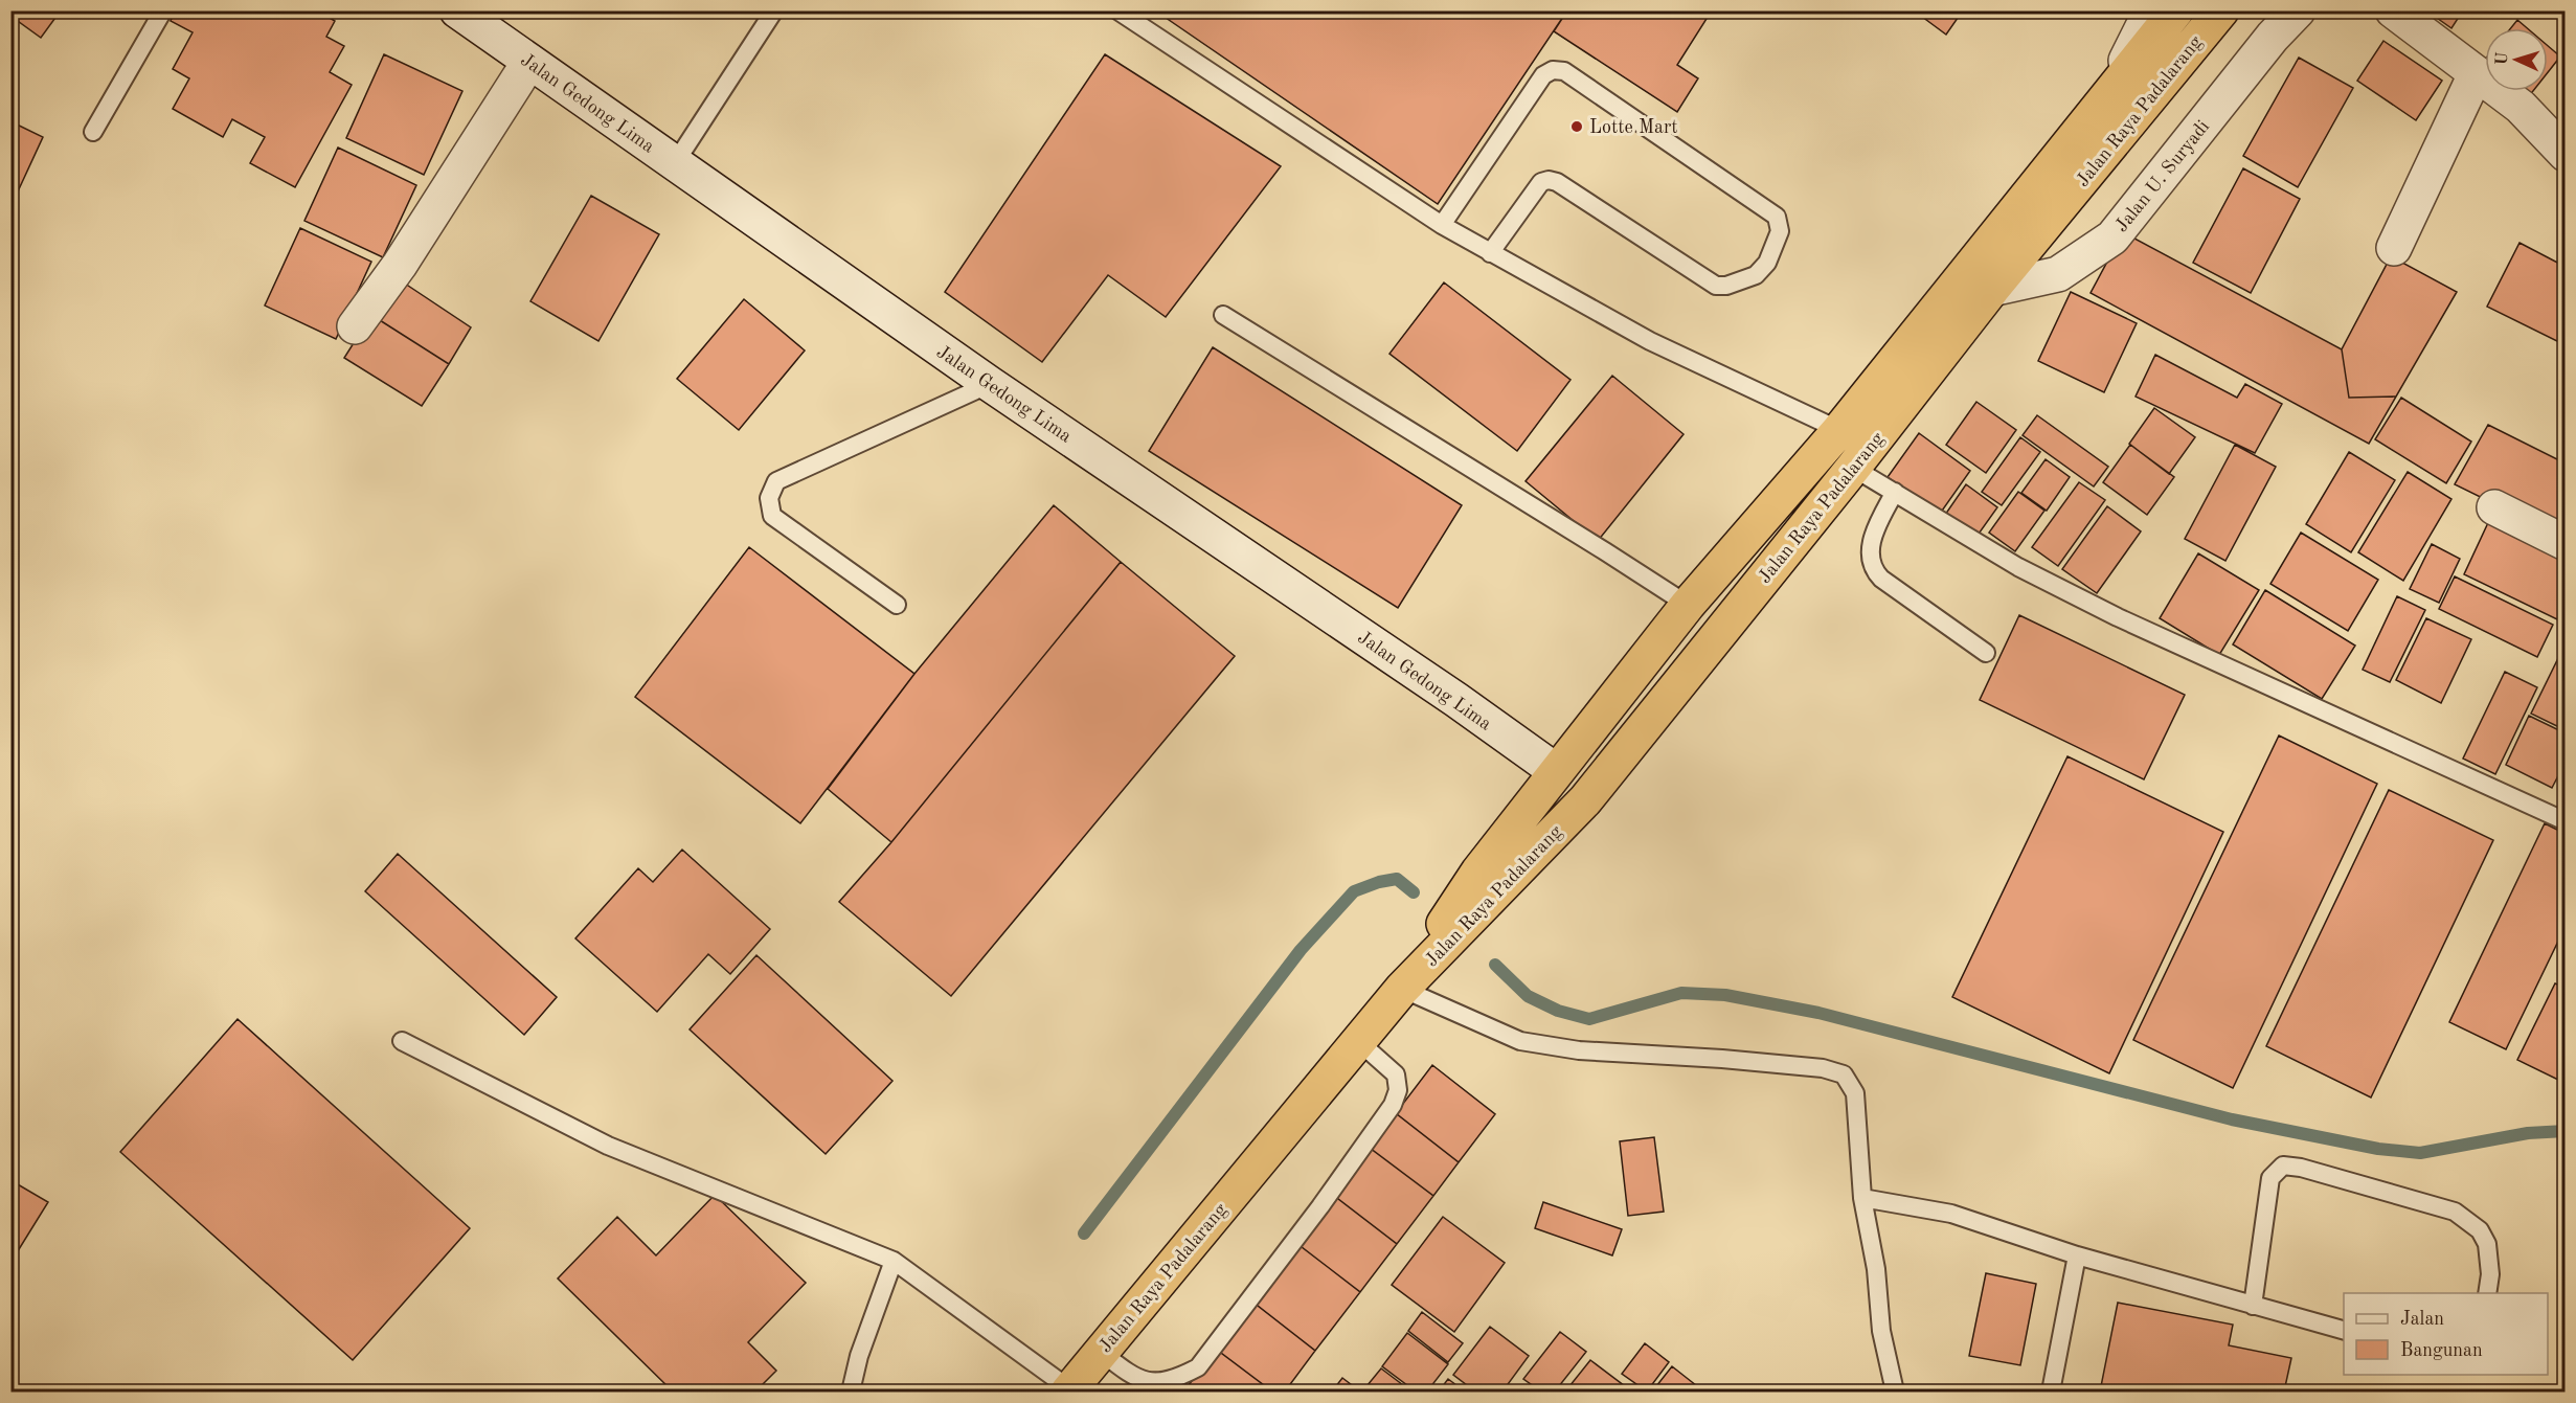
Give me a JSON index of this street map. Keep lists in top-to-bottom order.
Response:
{
  "streets": {
    "highway": ["Jalan Raya Padalarang"],
    "street": ["Jalan Gedong Lima", "Jalan U. Suryadi"]
  },
  "crossings": [
    ["Jalan Gedong Lima", "Jalan Raya Padalarang"],
    ["Jalan Raya Padalarang", "Jalan U. Suryadi"]
  ],
  "places": ["Lotte Mart"],
  "legend": ["Jalan", "Bangunan"],
  "north": "left"
}
